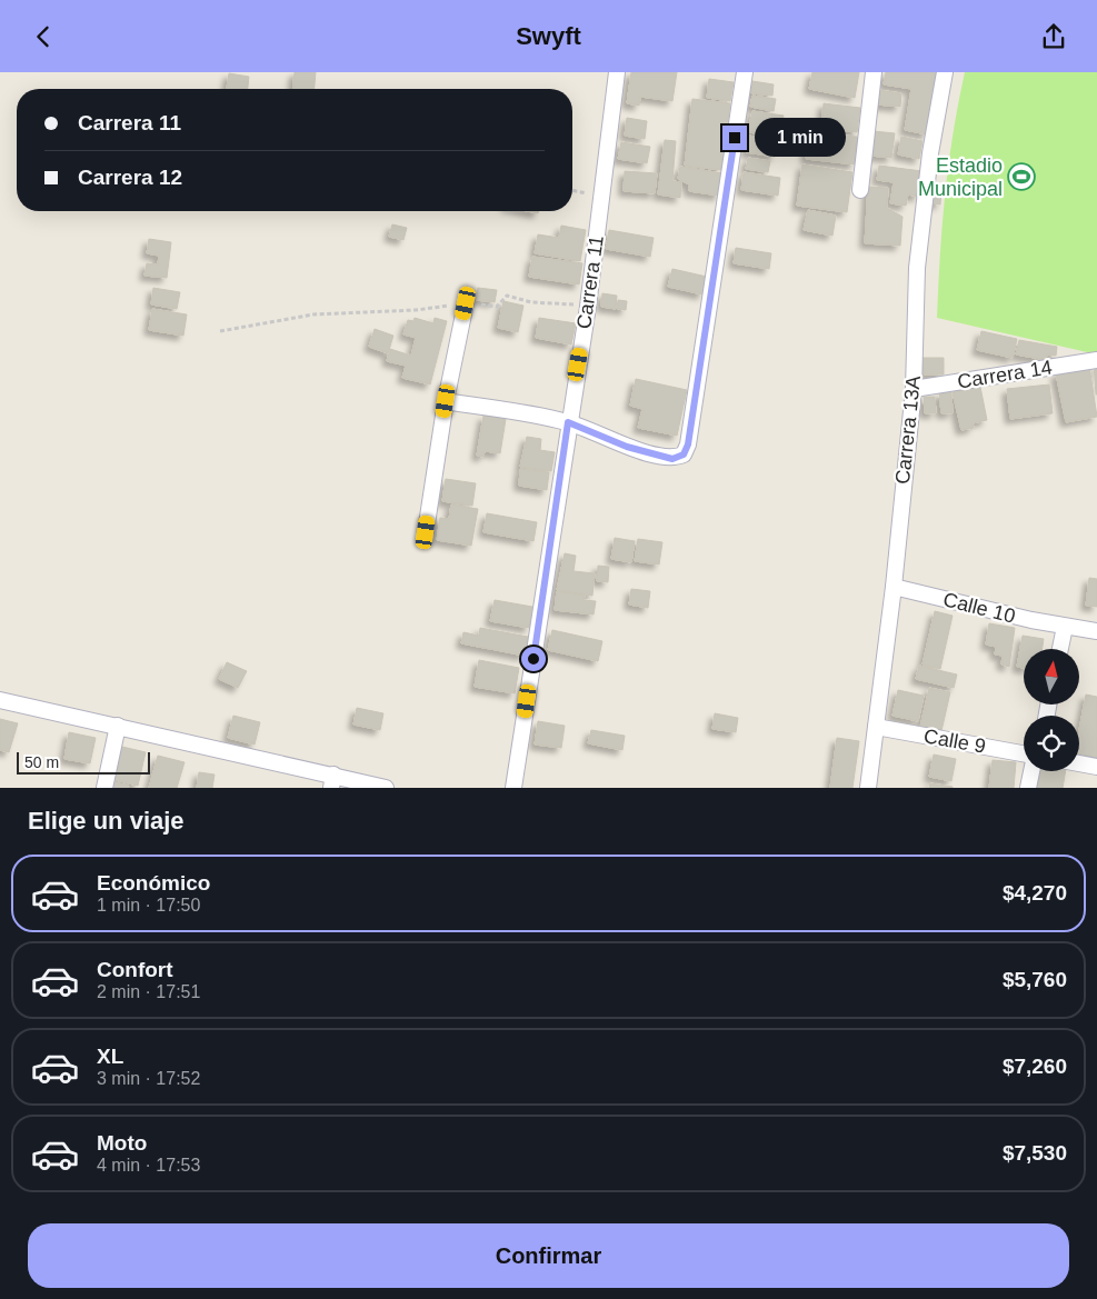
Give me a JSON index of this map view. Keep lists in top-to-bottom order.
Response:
{
  "streets": {
    "street": [
      "Carrera 11",
      "Carrera 14",
      "Carrera 13A",
      "Calle 10",
      "Calle 9"
    ]
  },
  "crossings": [
    ["Carrera 14", "Carrera 13A"],
    ["Carrera 13A", "Calle 10"],
    ["Carrera 13A", "Calle 9"]
  ],
  "places": {
    "sports": ["Estadio Municipal"]
  },
  "scale_bar": "50 m",
  "north": "top",
  "page": {
    "header": "Swyft",
    "banner": ["Carrera 11", "Carrera 12"],
    "bubble": "1 min",
    "scale": "50 m",
    "heading": "Elige un viaje",
    "list": [
      {
        "name": "Económico",
        "note": "1 min · 17:50",
        "value": "$4,270"
      },
      {
        "name": "Confort",
        "note": "2 min · 17:51",
        "value": "$5,760"
      },
      {
        "name": "XL",
        "note": "3 min · 17:52",
        "value": "$7,260"
      },
      {
        "name": "Moto",
        "note": "4 min · 17:53",
        "value": "$7,530"
      }
    ],
    "buttons": "Confirmar"
  }
}
